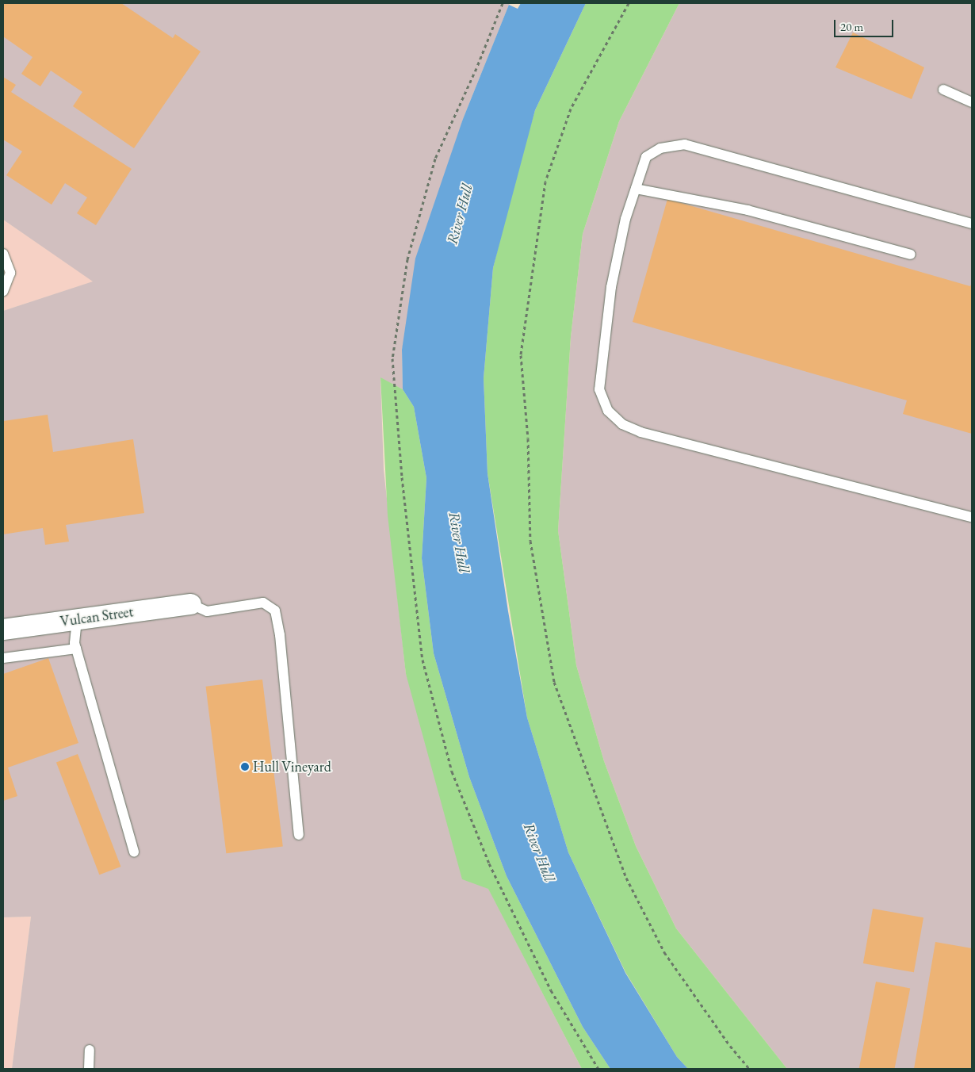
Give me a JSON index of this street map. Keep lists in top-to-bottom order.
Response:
{
  "streets": {
    "street": ["Vulcan Street"]
  },
  "water": ["River Hull"],
  "places": ["Hull Vineyard"],
  "scale_bar": "20 m"
}
